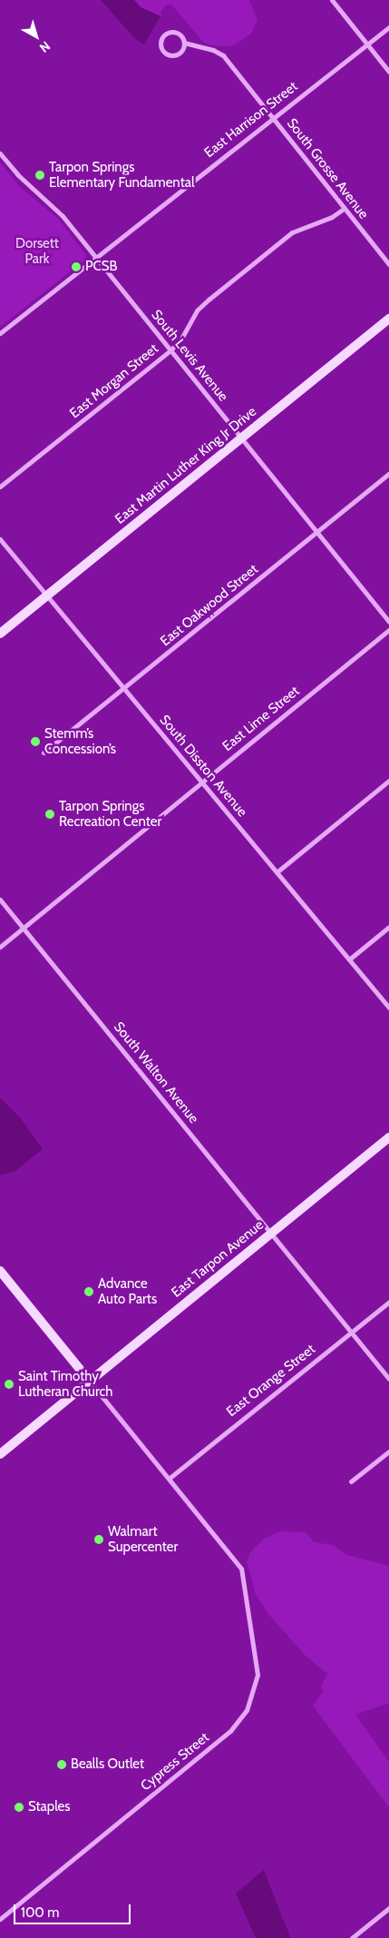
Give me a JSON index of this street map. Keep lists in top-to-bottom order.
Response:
{
  "streets": {
    "street": [
      "East Harrison Street",
      "South Grosse Avenue",
      "South Levis Avenue",
      "East Morgan Street",
      "East Martin Luther King Jr Drive",
      "East Oakwood Street",
      "East Lime Street",
      "South Disston Avenue",
      "South Walton Avenue",
      "East Tarpon Avenue",
      "East Orange Street",
      "Cypress Street"
    ]
  },
  "crossings": [
    ["East Harrison Street", "South Grosse Avenue"],
    ["East Harrison Street", "South Levis Avenue"],
    ["South Grosse Avenue", "East Morgan Street"],
    ["South Levis Avenue", "East Morgan Street"],
    ["South Levis Avenue", "East Martin Luther King Jr Drive"],
    ["South Levis Avenue", "East Oakwood Street"],
    ["East Martin Luther King Jr Drive", "South Disston Avenue"],
    ["East Oakwood Street", "South Disston Avenue"],
    ["East Lime Street", "South Disston Avenue"],
    ["East Lime Street", "South Walton Avenue"],
    ["South Walton Avenue", "East Tarpon Avenue"],
    ["South Walton Avenue", "East Orange Street"],
    ["East Orange Street", "Cypress Street"]
  ],
  "parks": ["Dorsett Park"],
  "places": [
    "Tarpon Springs Elementary Fundamental",
    "PCSB",
    "Stemm’s Concession’s",
    "Tarpon Springs Recreation Center",
    "Advance Auto Parts",
    "Saint Timothy Lutheran Church",
    "Walmart Supercenter",
    "Bealls Outlet",
    "Staples"
  ],
  "scale_bar": "100 m",
  "north": "bottom right"
}
